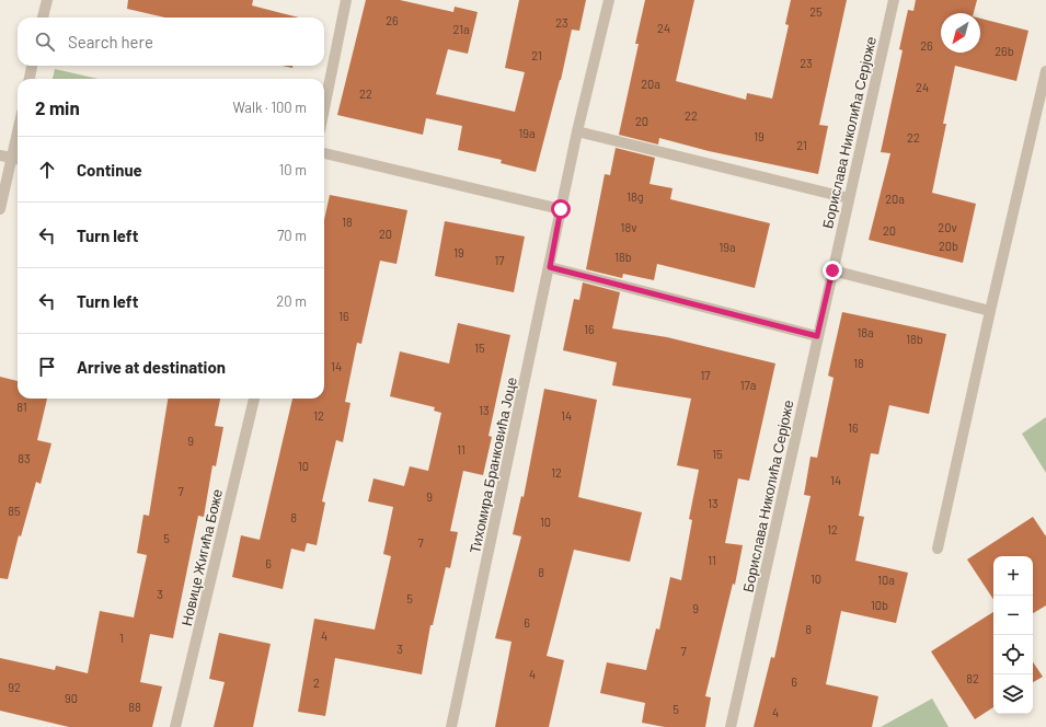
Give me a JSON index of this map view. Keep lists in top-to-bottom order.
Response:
{
  "streets": {
    "street": ["Борислава Николића Серјоже", "Тихомира Бранковића Јоце", "Новице Жигића Боже"]
  },
  "house_numbers": [
    "25",
    "26",
    "23",
    "24",
    "21a",
    "26",
    "26b",
    "21",
    "23",
    "20a",
    "24",
    "22",
    "22",
    "20",
    "19a",
    "19",
    "22",
    "21",
    "18g",
    "20a",
    "18",
    "18v",
    "20v",
    "20",
    "20",
    "20b",
    "19a",
    "19",
    "18b",
    "17",
    "16",
    "16",
    "18a",
    "18b",
    "15",
    "18",
    "14",
    "17",
    "17a",
    "81",
    "13",
    "12",
    "14",
    "16",
    "9",
    "11",
    "15",
    "83",
    "10",
    "12",
    "14",
    "7",
    "9",
    "13",
    "85",
    "8",
    "10",
    "12",
    "5",
    "7",
    "11",
    "6",
    "8",
    "10",
    "10a",
    "3",
    "5",
    "10b",
    "9",
    "6",
    "8",
    "4",
    "1",
    "3",
    "7",
    "4",
    "82",
    "6",
    "2",
    "92",
    "90",
    "88",
    "5",
    "4"
  ],
  "north": "bottom left",
  "page": {
    "search": "Search here",
    "heading": ["2 min", "Walk · 100 m"],
    "list": [
      ["Continue", "10 m"],
      ["Turn left", "70 m"],
      ["Turn left", "20 m"],
      "Arrive at destination"
    ],
    "map_buttons": ["+", "−"]
  }
}
